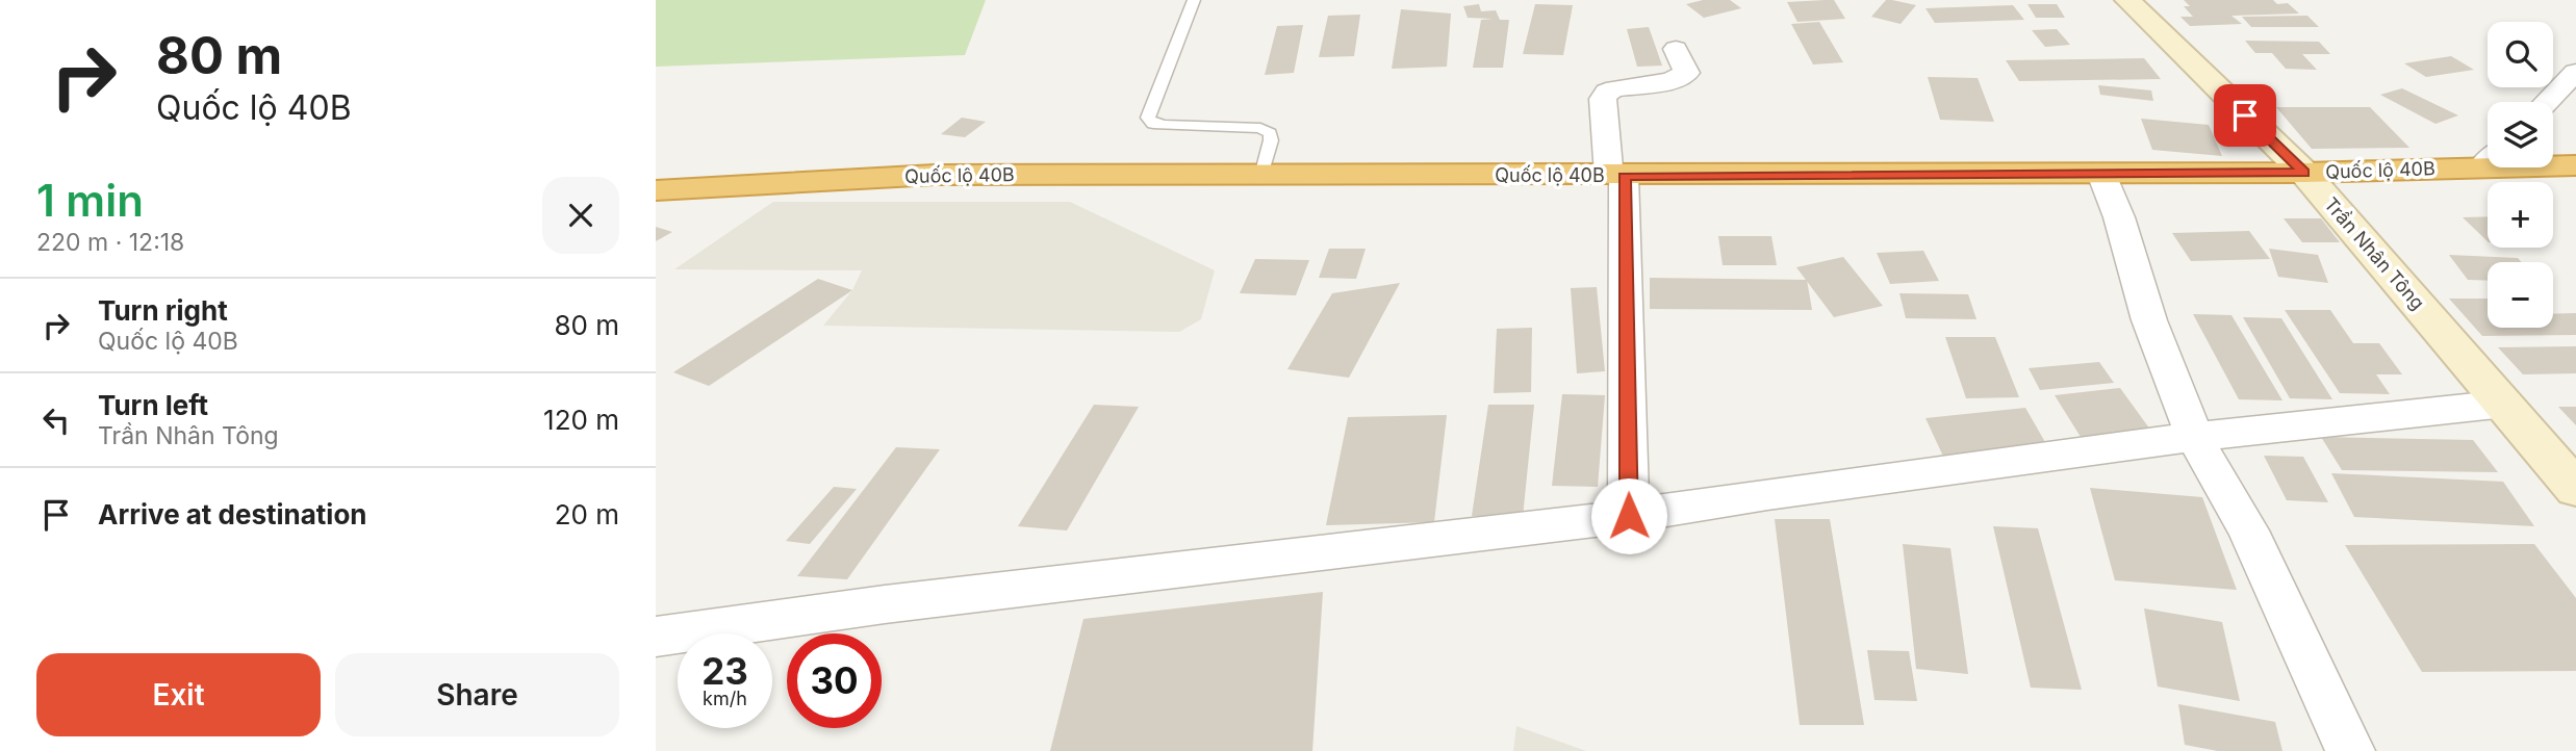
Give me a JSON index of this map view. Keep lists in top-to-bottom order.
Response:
{
  "streets": {
    "highway": ["Quốc lộ 40B"],
    "street": ["Trần Nhân Tông"]
  },
  "crossings": [
    ["Quốc lộ 40B", "Trần Nhân Tông"]
  ],
  "page": {
    "turn": ["80 m", "Quốc lộ 40B"],
    "map_buttons": ["+", "−"],
    "heading": ["1 min", "220 m · 12:18"],
    "list": [
      {
        "name": "Turn right",
        "note": "Quốc lộ 40B",
        "value": "80 m"
      },
      {
        "name": "Turn left",
        "note": "Trần Nhân Tông",
        "value": "120 m"
      },
      {
        "name": "Arrive at destination",
        "value": "20 m"
      }
    ],
    "speed": "23 km/h",
    "limit": "30",
    "buttons": ["Exit", "Share"]
  }
}
